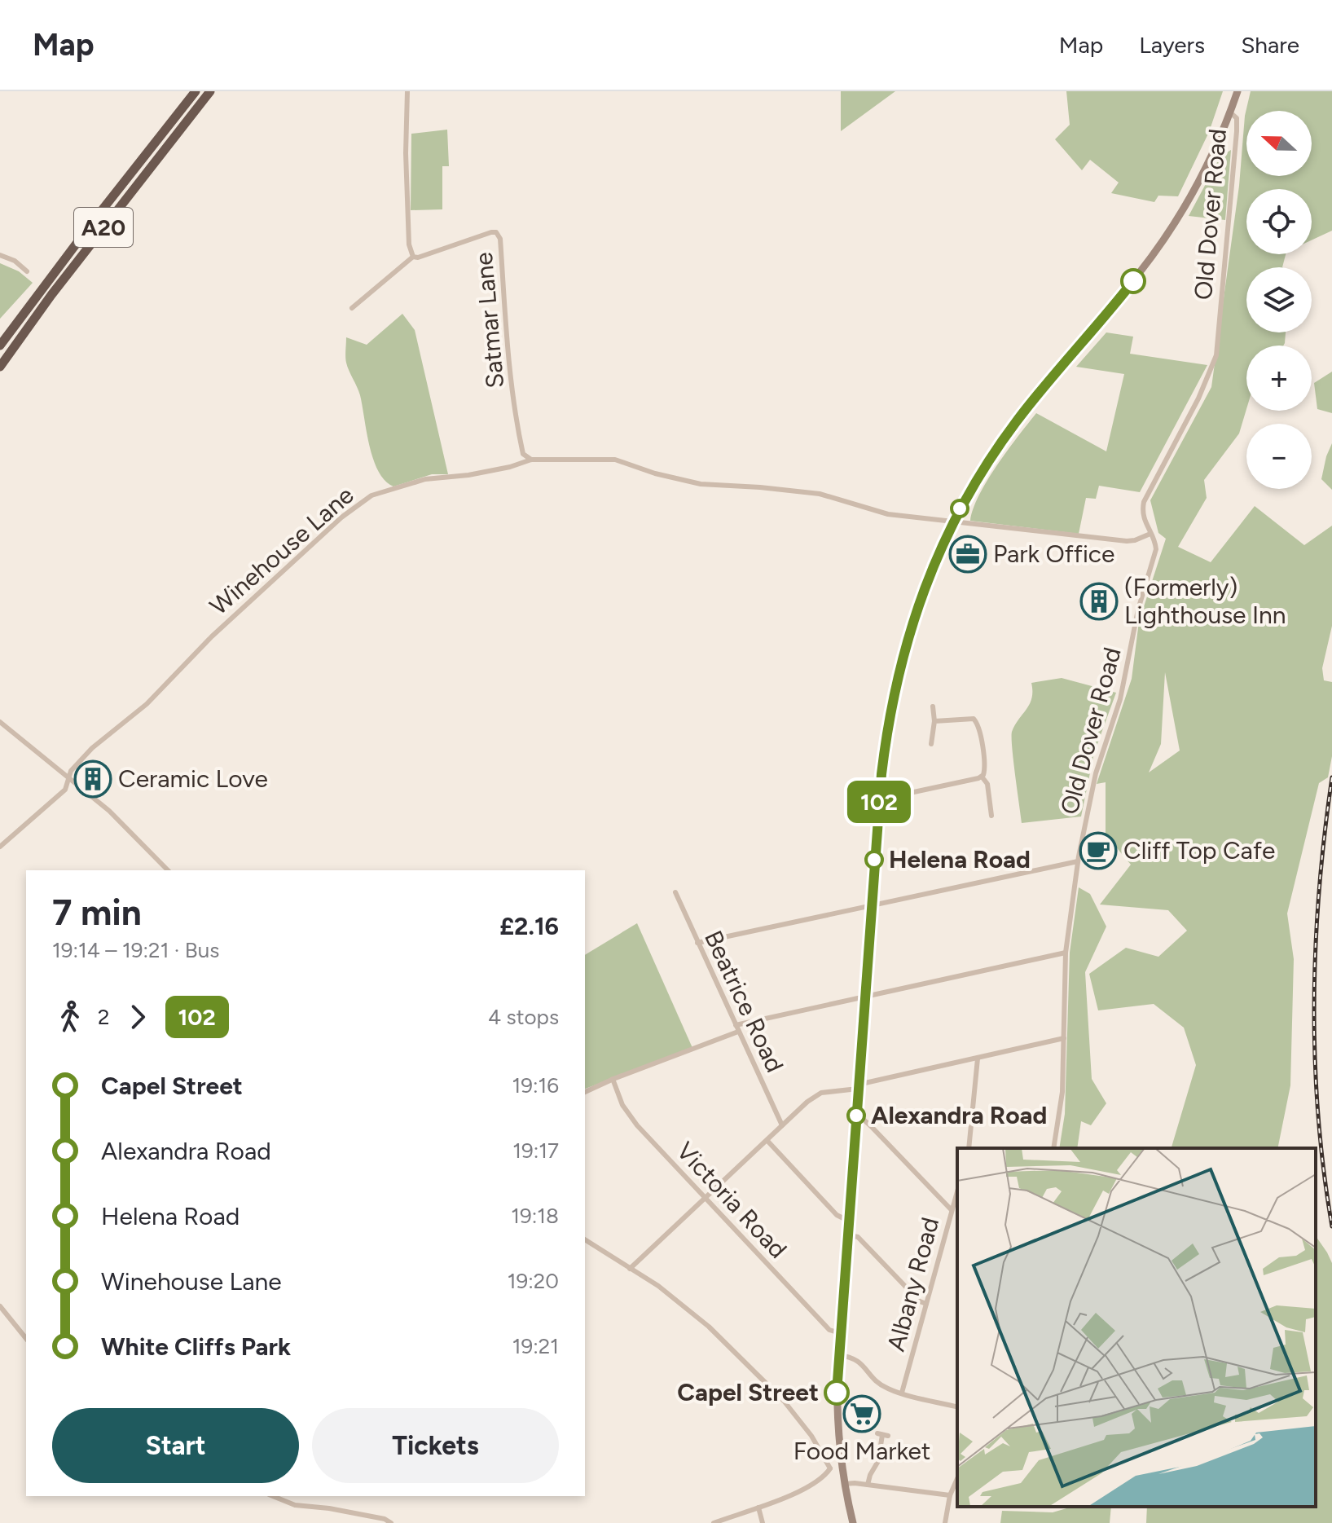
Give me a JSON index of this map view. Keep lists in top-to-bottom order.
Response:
{
  "streets": {
    "highway": ["A20"],
    "street": [
      "Old Dover Road",
      "Satmar Lane",
      "Winehouse Lane",
      "Beatrice Road",
      "Victoria Road",
      "Albany Road"
    ]
  },
  "crossings": [
    ["Old Dover Road", "Winehouse Lane"],
    ["Satmar Lane", "Winehouse Lane"]
  ],
  "places": {
    "office": ["Park Office"],
    "building": ["(Formerly) Lighthouse Inn", "Ceramic Love"],
    "cafe": ["Cliff Top Cafe"],
    "other": ["Helena Road", "Alexandra Road", "Capel Street"],
    "supermarket": ["Food Market"]
  },
  "lines": ["bus line 102"],
  "north": "left",
  "page": {
    "header": "Map",
    "nav": ["Map", "Layers", "Share"],
    "on_map": "102",
    "map_buttons": ["+", "−"],
    "heading": ["7 min", "19:14 – 19:21 · Bus", "£2.16"],
    "legs": ["2", "102", "4 stops"],
    "list": [
      {
        "name": "Capel Street",
        "value": "19:16"
      },
      {
        "name": "Alexandra Road",
        "value": "19:17"
      },
      {
        "name": "Helena Road",
        "value": "19:18"
      },
      {
        "name": "Winehouse Lane",
        "value": "19:20"
      },
      {
        "name": "White Cliffs Park",
        "value": "19:21"
      }
    ],
    "buttons": ["Start", "Tickets"]
  }
}
